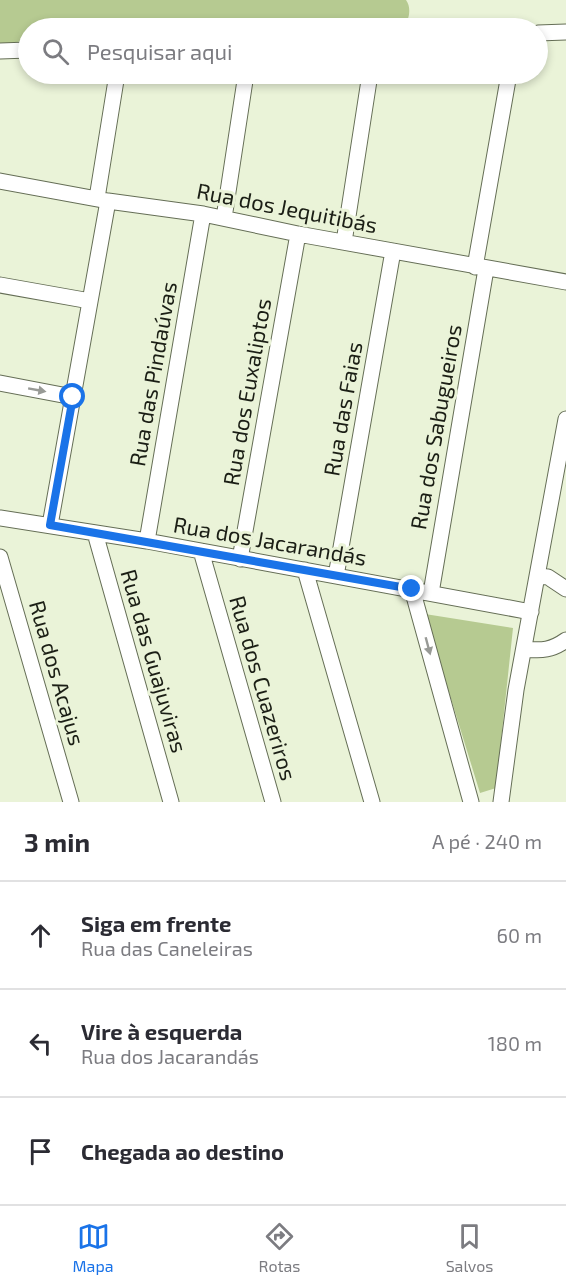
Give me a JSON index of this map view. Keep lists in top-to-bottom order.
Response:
{
  "streets": {
    "street": [
      "Rua dos Jequitibás",
      "Rua das Pindaúvas",
      "Rua dos Euxaliptos",
      "Rua das Faias",
      "Rua dos Sabugueiros",
      "Rua dos Jacarandás",
      "Rua das Guajuviras",
      "Rua dos Acajus",
      "Rua dos Cuazeriros"
    ]
  },
  "crossings": [
    ["Rua dos Jequitibás", "Rua das Pindaúvas"],
    ["Rua dos Jequitibás", "Rua dos Euxaliptos"],
    ["Rua dos Jequitibás", "Rua das Faias"],
    ["Rua dos Jequitibás", "Rua dos Sabugueiros"],
    ["Rua das Pindaúvas", "Rua dos Jacarandás"],
    ["Rua dos Euxaliptos", "Rua dos Jacarandás"],
    ["Rua das Faias", "Rua dos Jacarandás"],
    ["Rua dos Sabugueiros", "Rua dos Jacarandás"],
    ["Rua dos Jacarandás", "Rua das Guajuviras"],
    ["Rua dos Jacarandás", "Rua dos Cuazeriros"]
  ],
  "page": {
    "search": "Pesquisar aqui",
    "heading": ["3 min", "A pé · 240 m"],
    "list": [
      ["Siga em frente", "Rua das Caneleiras", "60 m"],
      ["Vire à esquerda", "Rua dos Jacarandás", "180 m"],
      "Chegada ao destino"
    ],
    "nav": ["Mapa", "Rotas", "Salvos"]
  }
}
